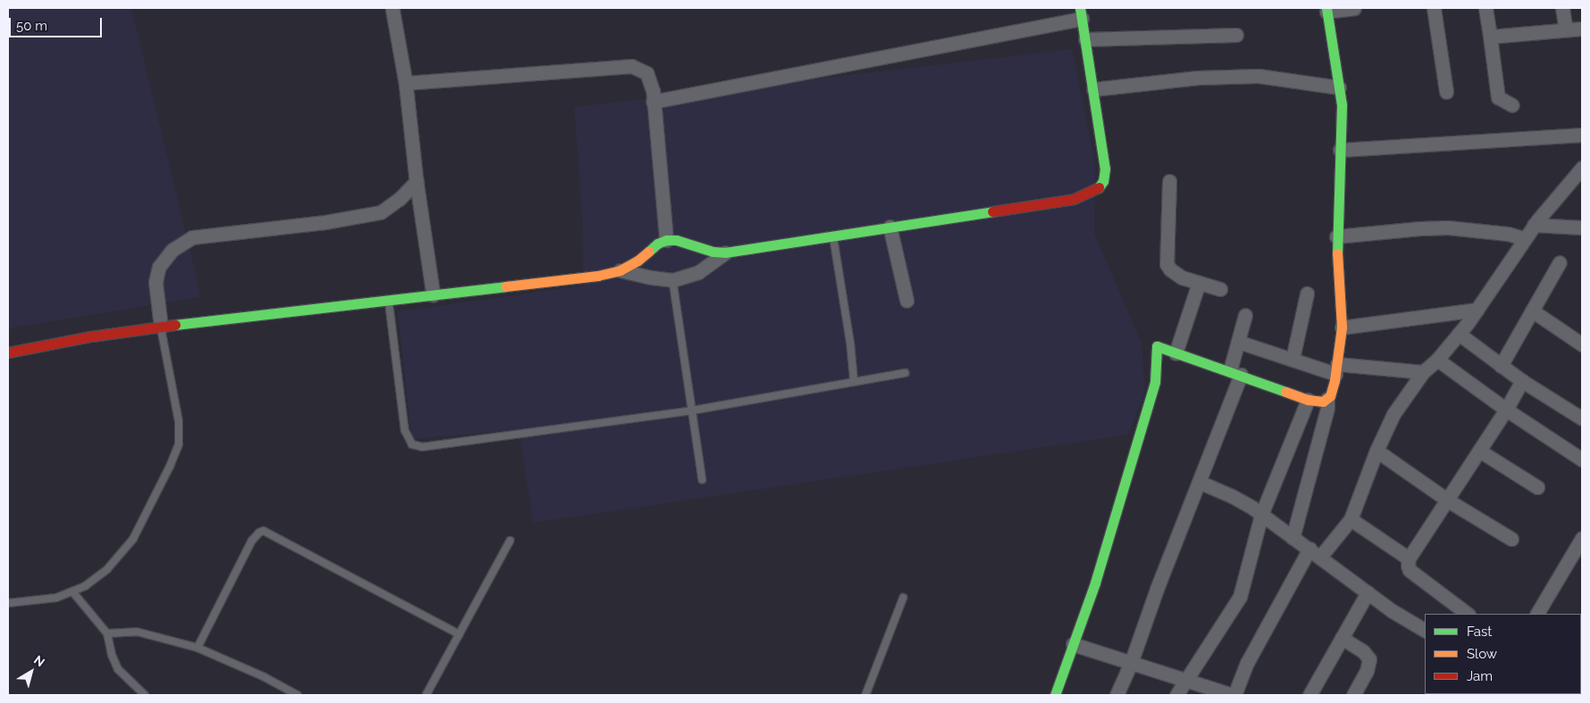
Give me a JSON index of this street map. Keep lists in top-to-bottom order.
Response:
{
  "legend": ["Fast", "Slow", "Jam"],
  "scale_bar": "50 m",
  "north": "top right"
}
